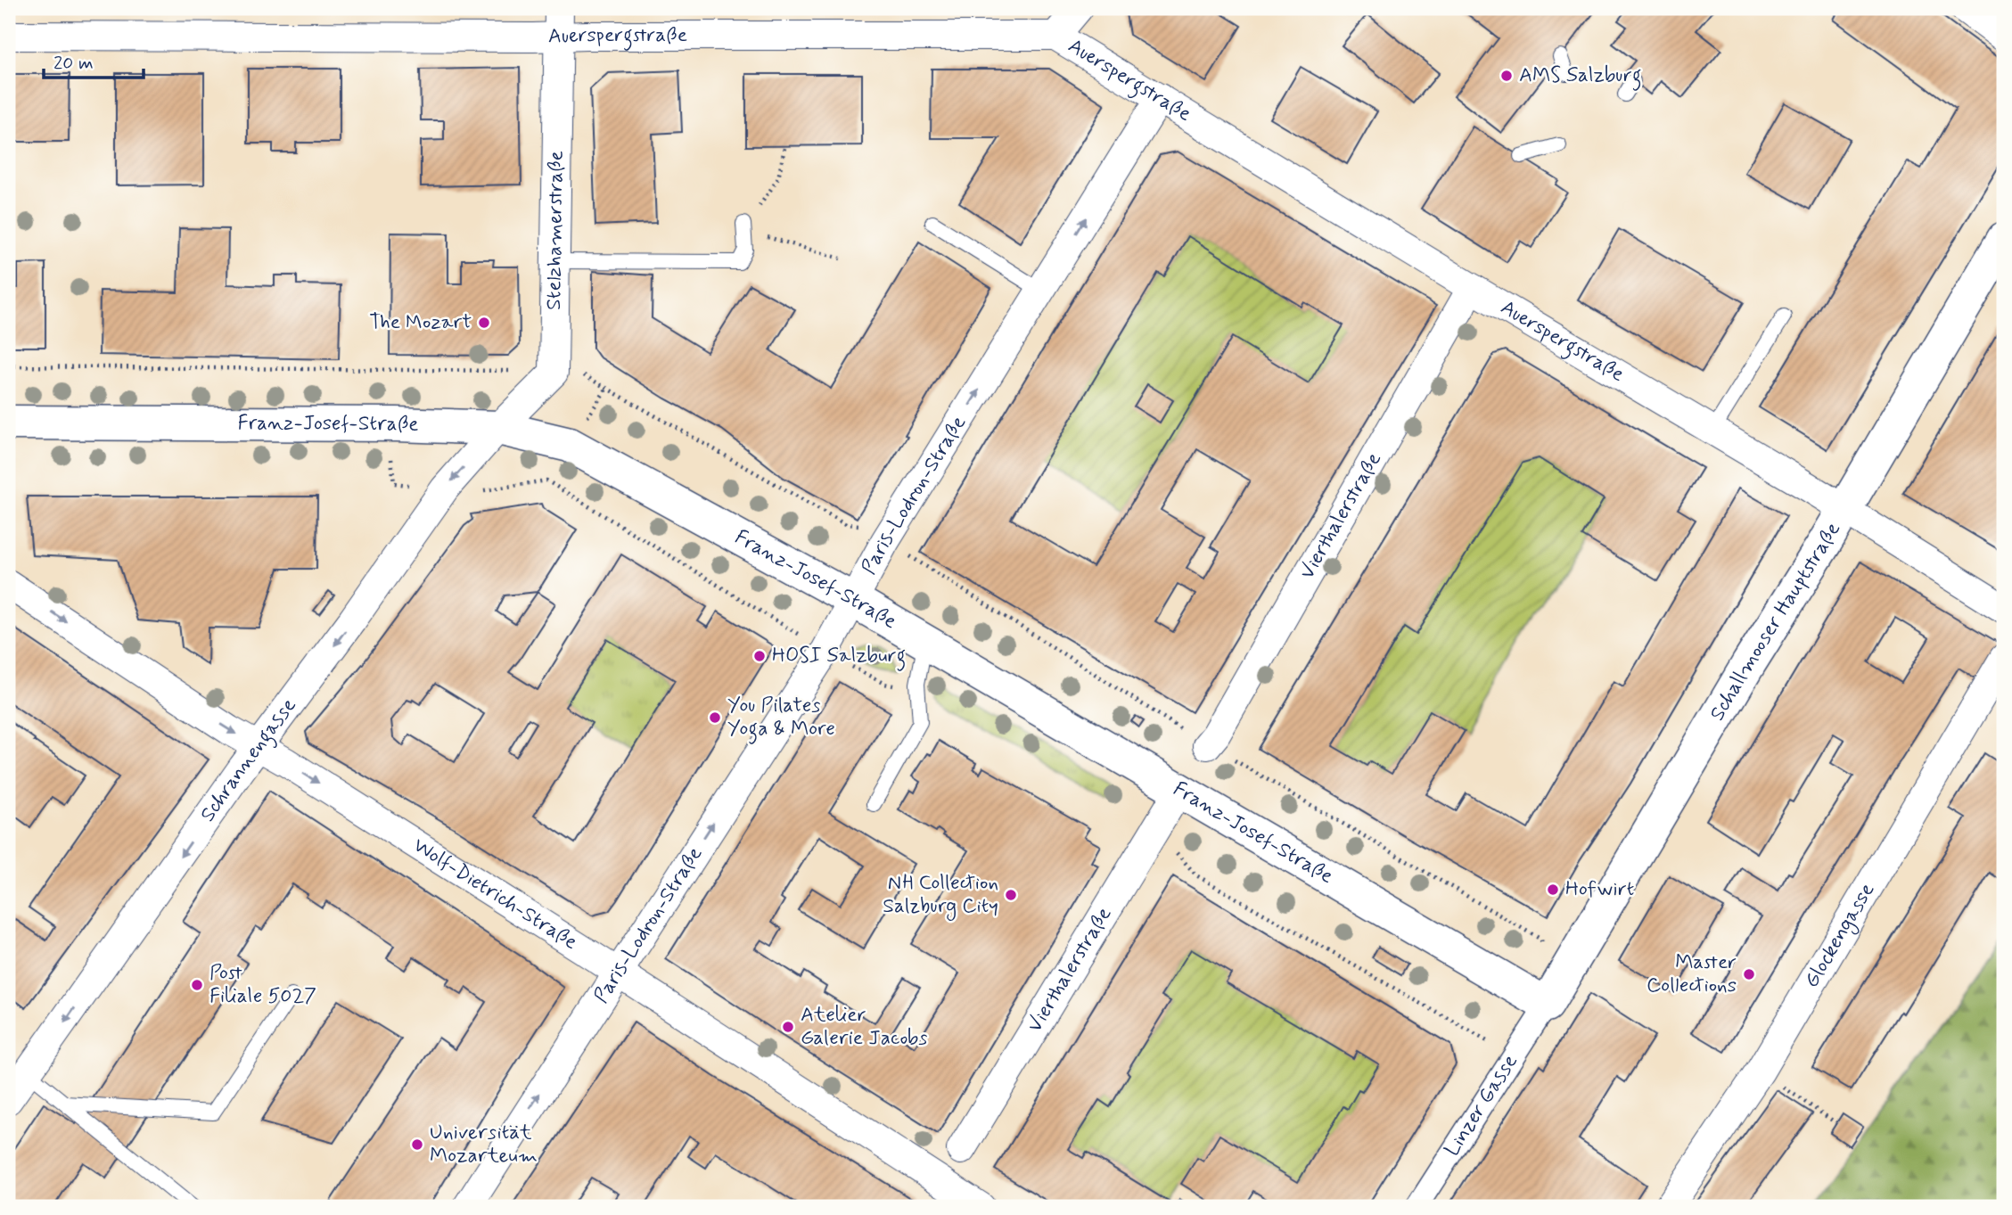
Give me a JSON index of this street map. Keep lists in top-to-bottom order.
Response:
{
  "streets": {
    "street": [
      "Auerspergstraße",
      "Stelzhamerstraße",
      "Franz-Josef-Straße",
      "Paris-Lodron-Straße",
      "Vierthalerstraße",
      "Schallmooser Hauptstraße",
      "Schrannengasse",
      "Wolf-Dietrich-Straße",
      "Glockengasse",
      "Linzer Gasse"
    ]
  },
  "crossings": [
    ["Auerspergstraße", "Stelzhamerstraße"],
    ["Auerspergstraße", "Paris-Lodron-Straße"],
    ["Auerspergstraße", "Vierthalerstraße"],
    ["Auerspergstraße", "Schallmooser Hauptstraße"],
    ["Stelzhamerstraße", "Franz-Josef-Straße"],
    ["Stelzhamerstraße", "Schrannengasse"],
    ["Franz-Josef-Straße", "Paris-Lodron-Straße"],
    ["Franz-Josef-Straße", "Vierthalerstraße"],
    ["Franz-Josef-Straße", "Schallmooser Hauptstraße"],
    ["Franz-Josef-Straße", "Schrannengasse"],
    ["Franz-Josef-Straße", "Linzer Gasse"],
    ["Paris-Lodron-Straße", "Wolf-Dietrich-Straße"],
    ["Schallmooser Hauptstraße", "Linzer Gasse"],
    ["Schrannengasse", "Wolf-Dietrich-Straße"]
  ],
  "one_way": ["Paris-Lodron-Straße", "Schrannengasse", "Wolf-Dietrich-Straße"],
  "places": [
    "AMS Salzburg",
    "The Mozart",
    "HOSI Salzburg",
    "You Pilates Yoga & More",
    "Hofwirt",
    "NH Collection Salzburg City",
    "Master Collections",
    "Post Filiale 5027",
    "Atelier Galerie Jacobs",
    "Universität Mozarteum"
  ],
  "scale_bar": "20 m"
}
